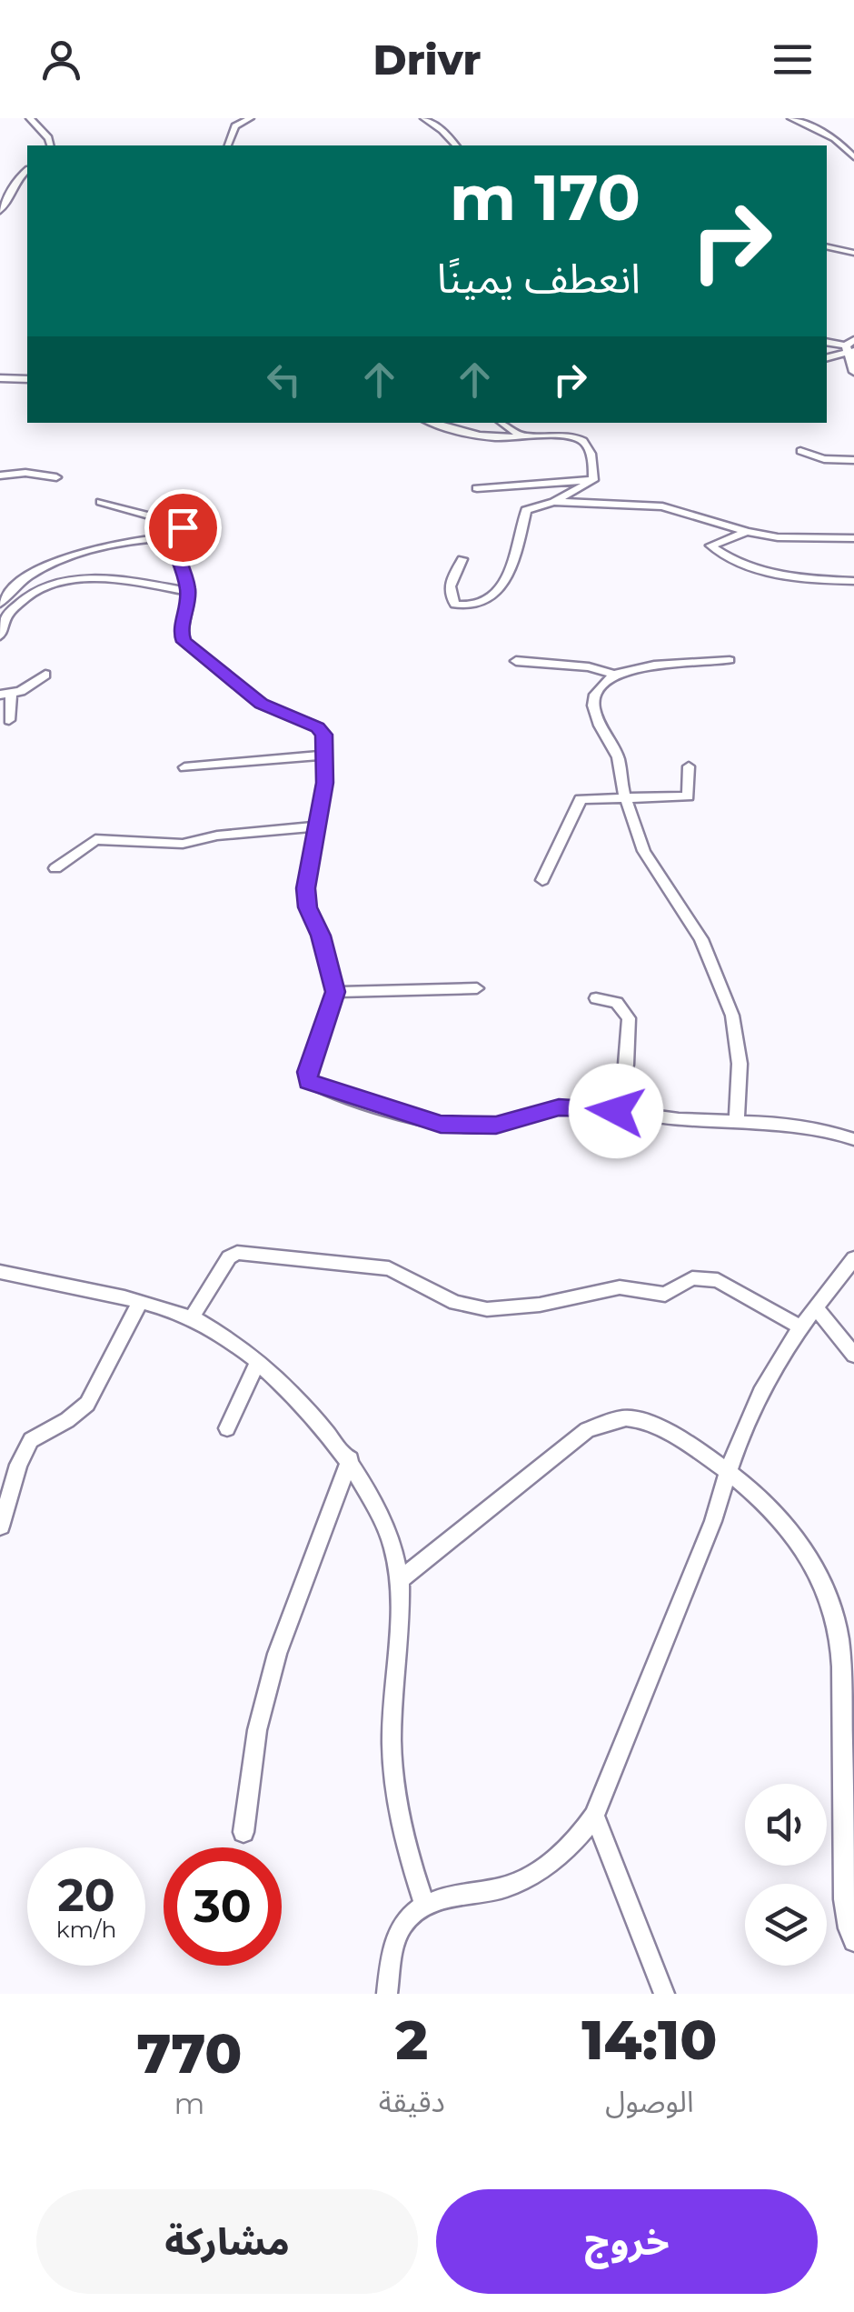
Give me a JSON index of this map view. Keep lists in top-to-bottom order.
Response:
{
  "page": {
    "header": "Drivr",
    "turn": ["170 m", "انعطف يمينًا"],
    "speed": "20 km/h",
    "limit": "30",
    "eta": [
      "14:10",
      "الوصول",
      "2",
      "دقيقة",
      "770",
      "m"
    ],
    "buttons": ["خروج", "مشاركة"]
  }
}
